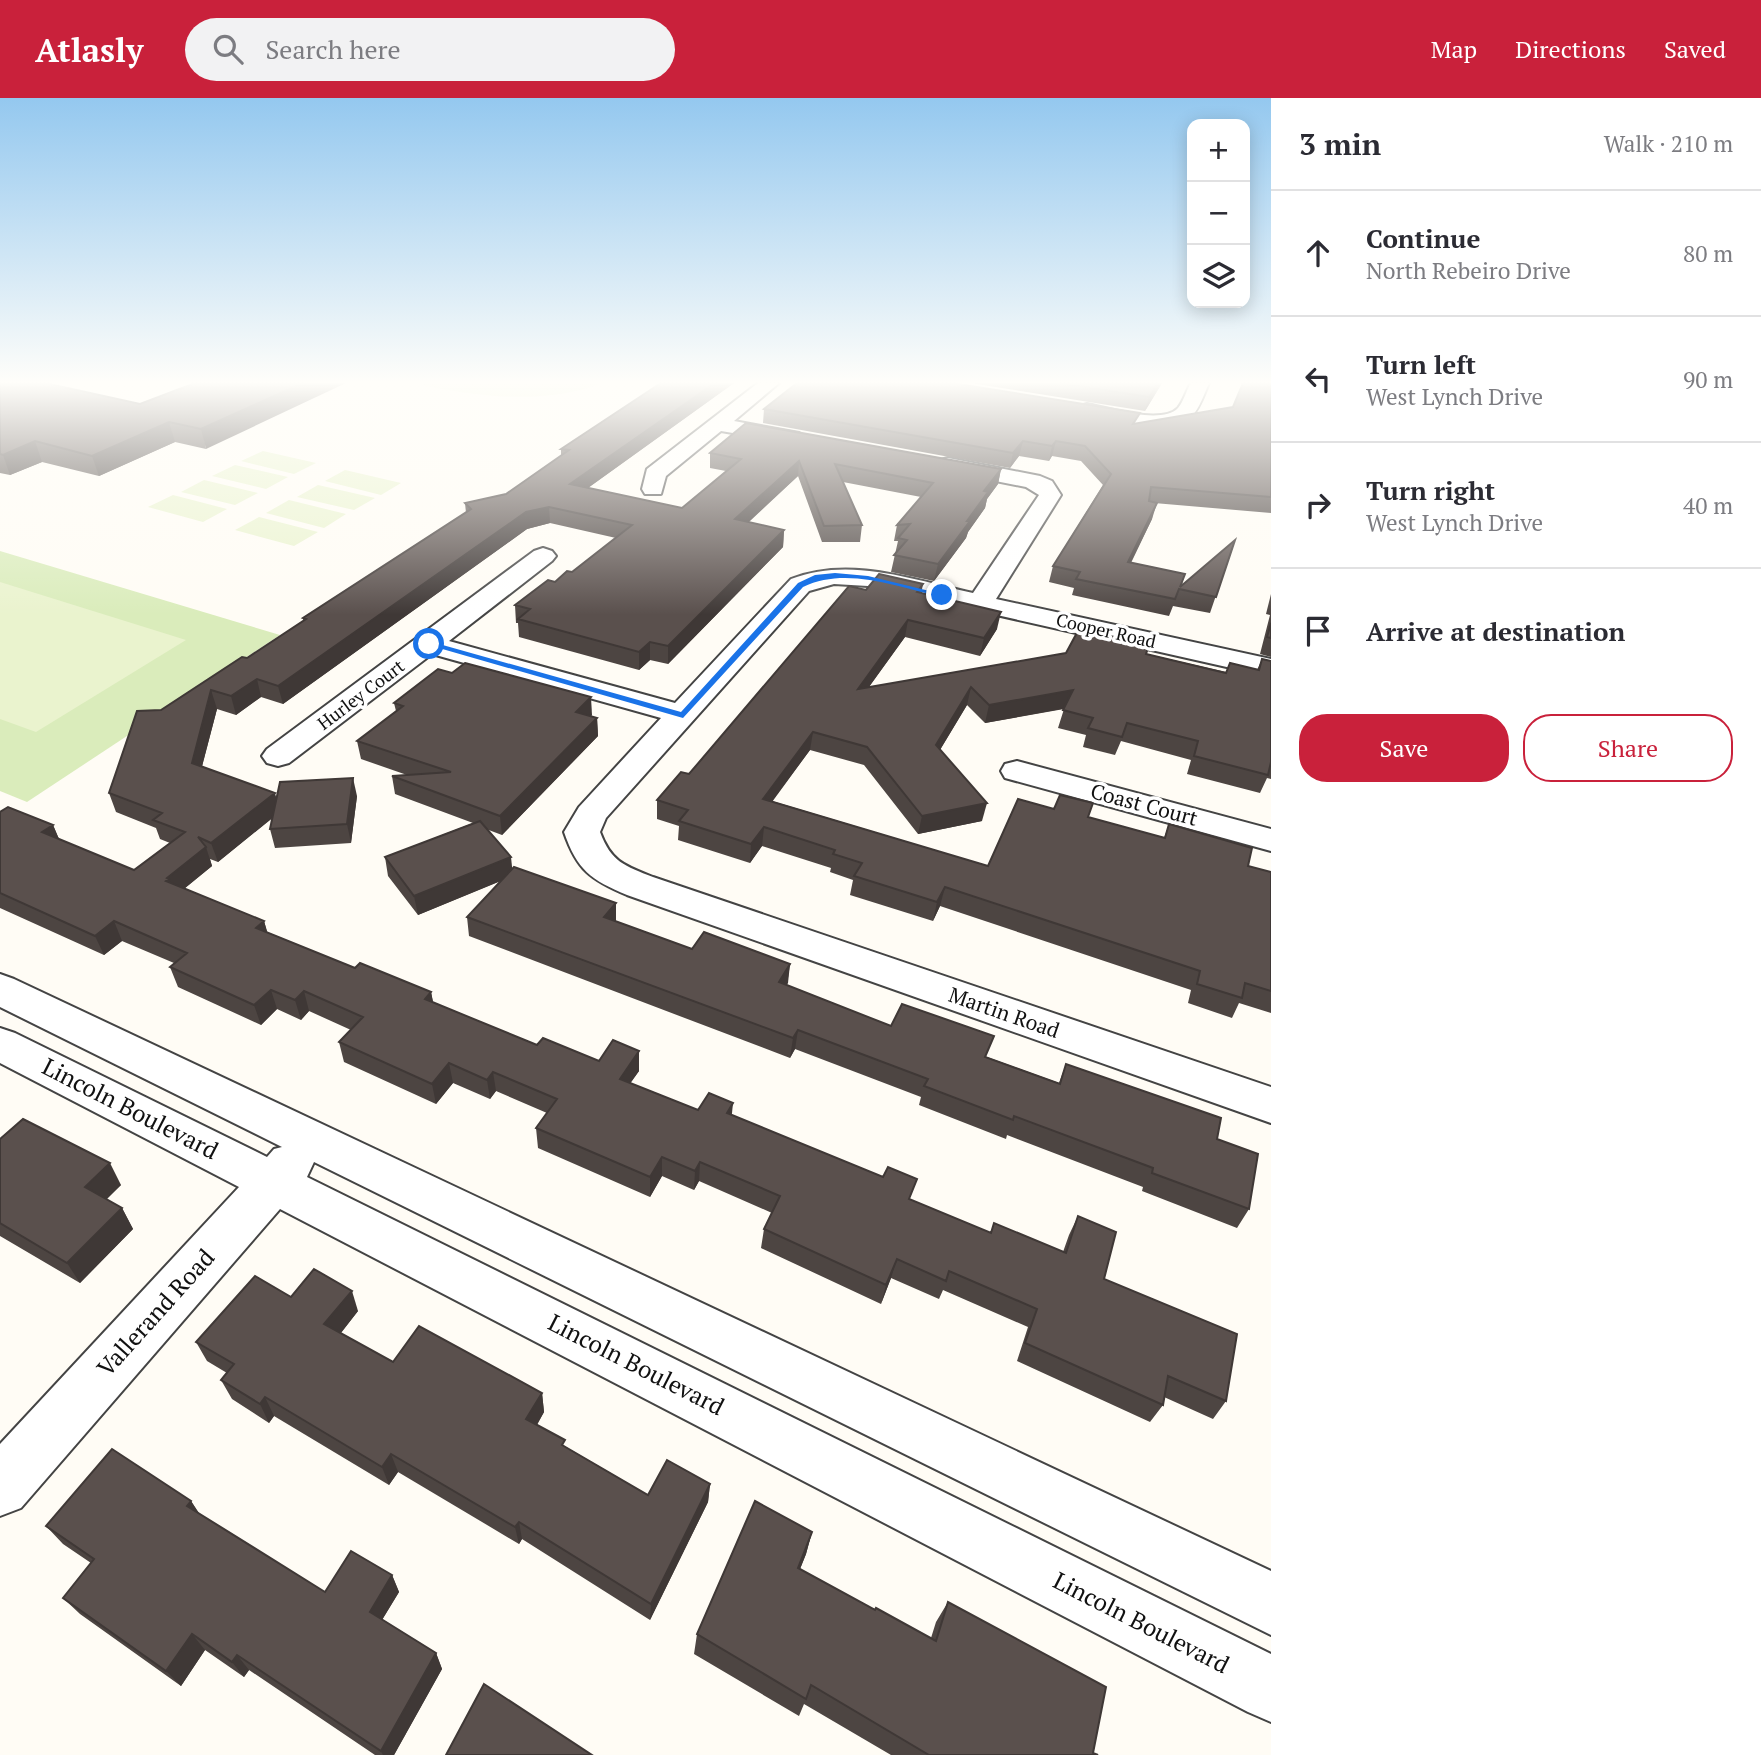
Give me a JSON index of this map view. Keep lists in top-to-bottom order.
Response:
{
  "streets": {
    "street": [
      "Cooper Road",
      "Hurley Court",
      "Coast Court",
      "Martin Road",
      "Lincoln Boulevard",
      "Vallerand Road"
    ]
  },
  "crossings": [
    ["Cooper Road", "Martin Road"],
    ["Lincoln Boulevard", "Vallerand Road"]
  ],
  "page": {
    "header": "Atlasly",
    "search": "Search here",
    "nav": ["Map", "Directions", "Saved"],
    "heading": ["3 min", "Walk · 210 m"],
    "map_buttons": ["+", "−"],
    "list": [
      ["Continue", "North Rebeiro Drive", "80 m"],
      ["Turn left", "West Lynch Drive", "90 m"],
      ["Turn right", "West Lynch Drive", "40 m"],
      "Arrive at destination"
    ],
    "buttons": ["Save", "Share"]
  }
}
